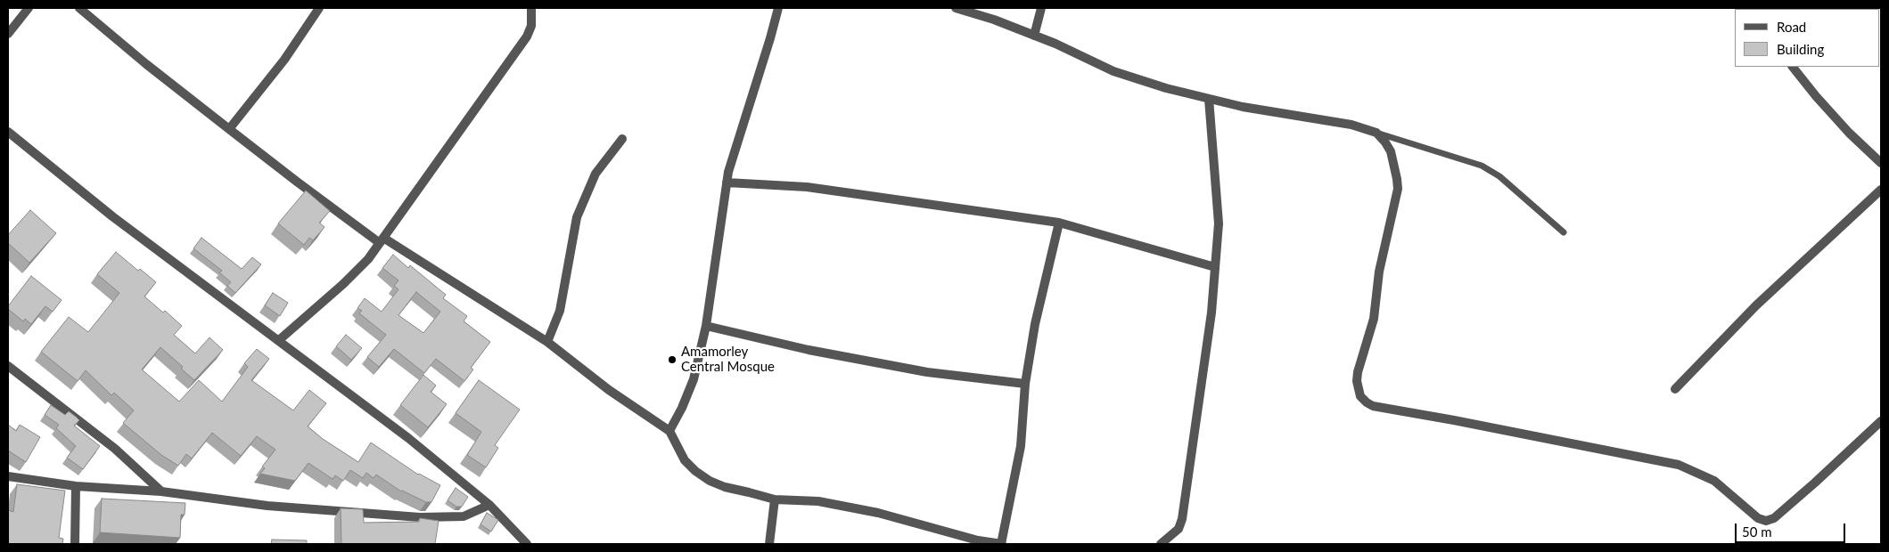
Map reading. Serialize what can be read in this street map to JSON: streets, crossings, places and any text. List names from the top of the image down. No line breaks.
{"places":["Amamorley Central Mosque"],"legend":["Road","Building"],"scale_bar":"50 m"}
